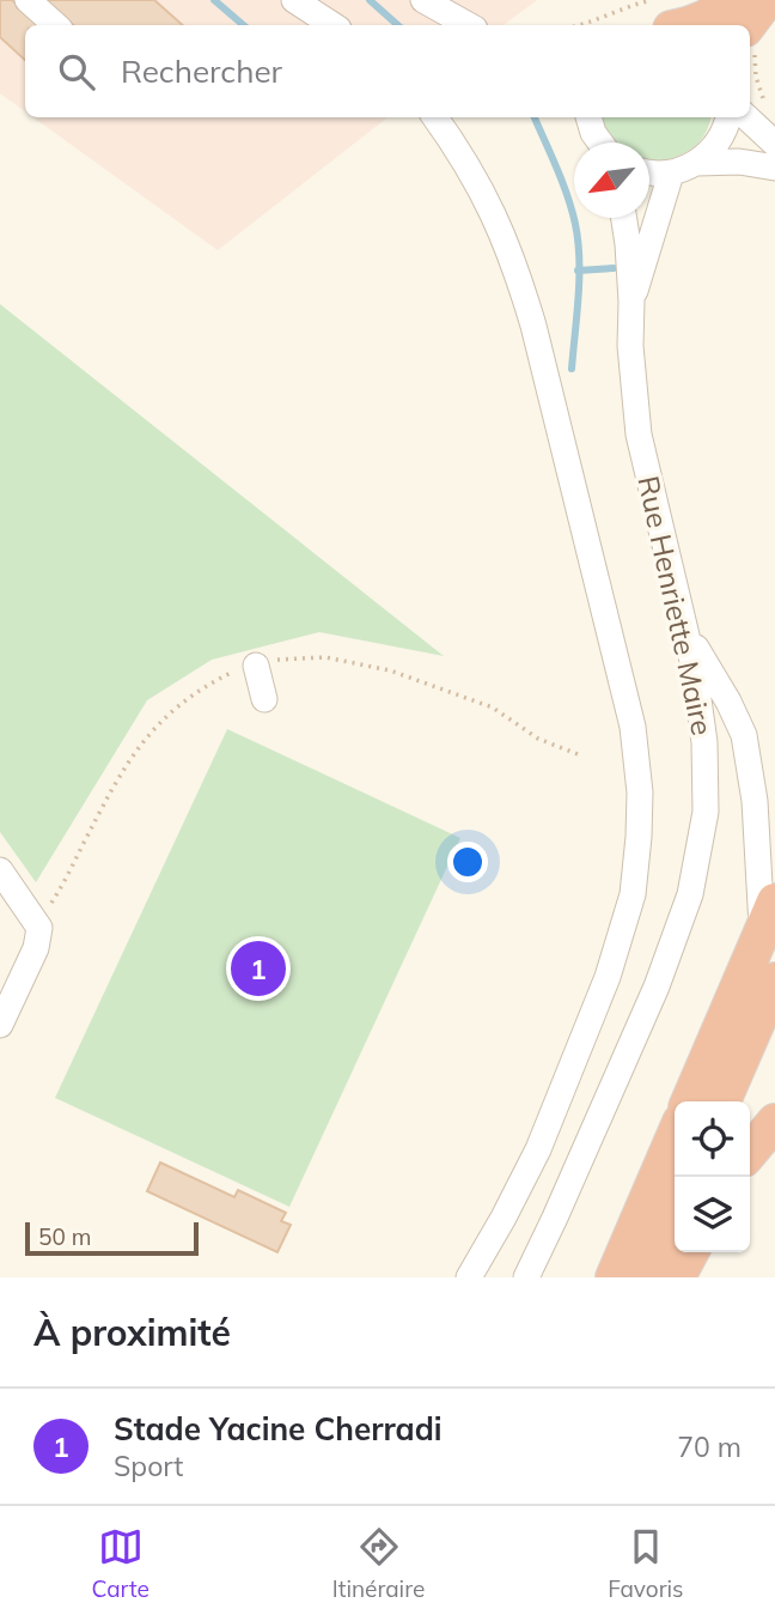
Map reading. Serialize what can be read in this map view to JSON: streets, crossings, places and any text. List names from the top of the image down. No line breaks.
{"streets":{"street":["Rue Henriette Maire"]},"scale_bar":"50 m","north":"bottom left","page":{"search":"Rechercher","pins":"1","scale":"50 m","heading":"À proximité","list":[{"mark":"1","name":"Stade Yacine Cherradi","note":"Sport","value":"70 m"}],"nav":["Carte","Itinéraire","Favoris"]}}
